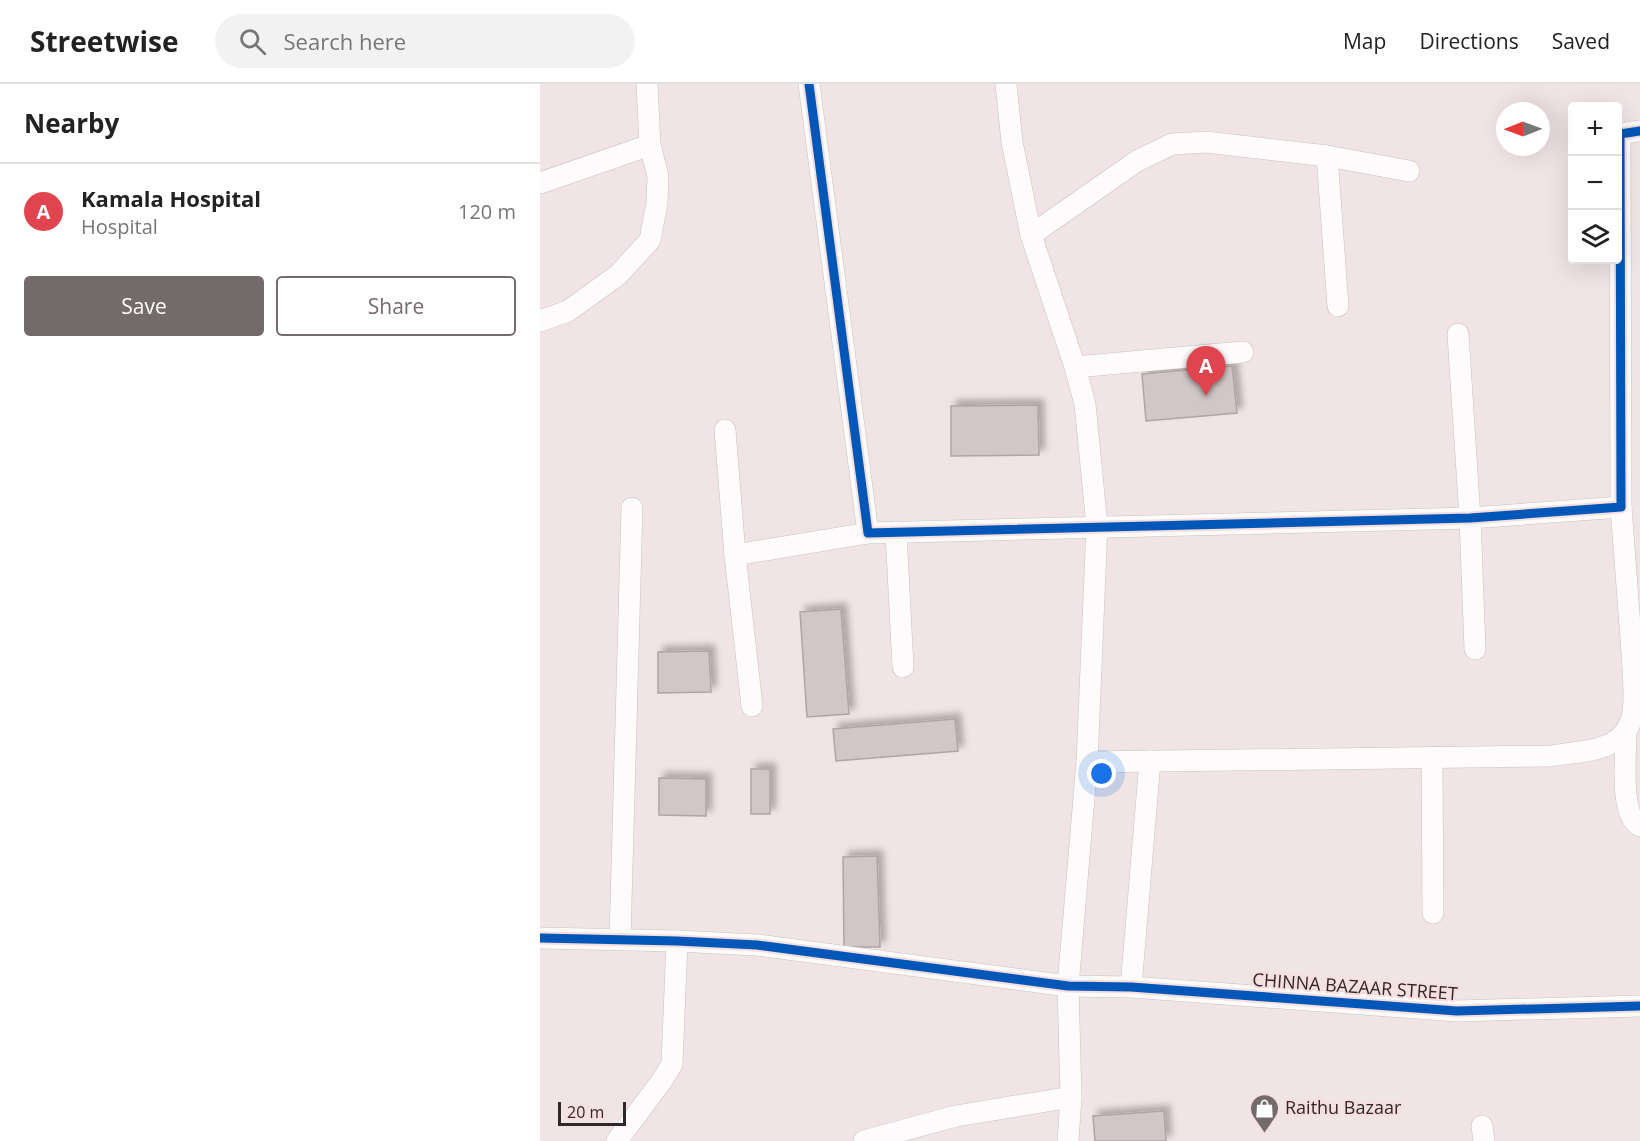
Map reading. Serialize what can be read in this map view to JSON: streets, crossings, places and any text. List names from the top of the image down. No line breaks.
{"streets":{"street":["CHINNA BAZAAR STREET"]},"places":{"shop":["Raithu Bazaar"]},"scale_bar":"20 m","north":"left","page":{"header":"Streetwise","search":"Search here","nav":["Map","Directions","Saved"],"heading":"Nearby","map_buttons":["+","−"],"list":[{"mark":"A","name":"Kamala Hospital","note":"Hospital","value":"120 m"}],"buttons":["Save","Share"],"pins":"A","scale":"20 m"}}
